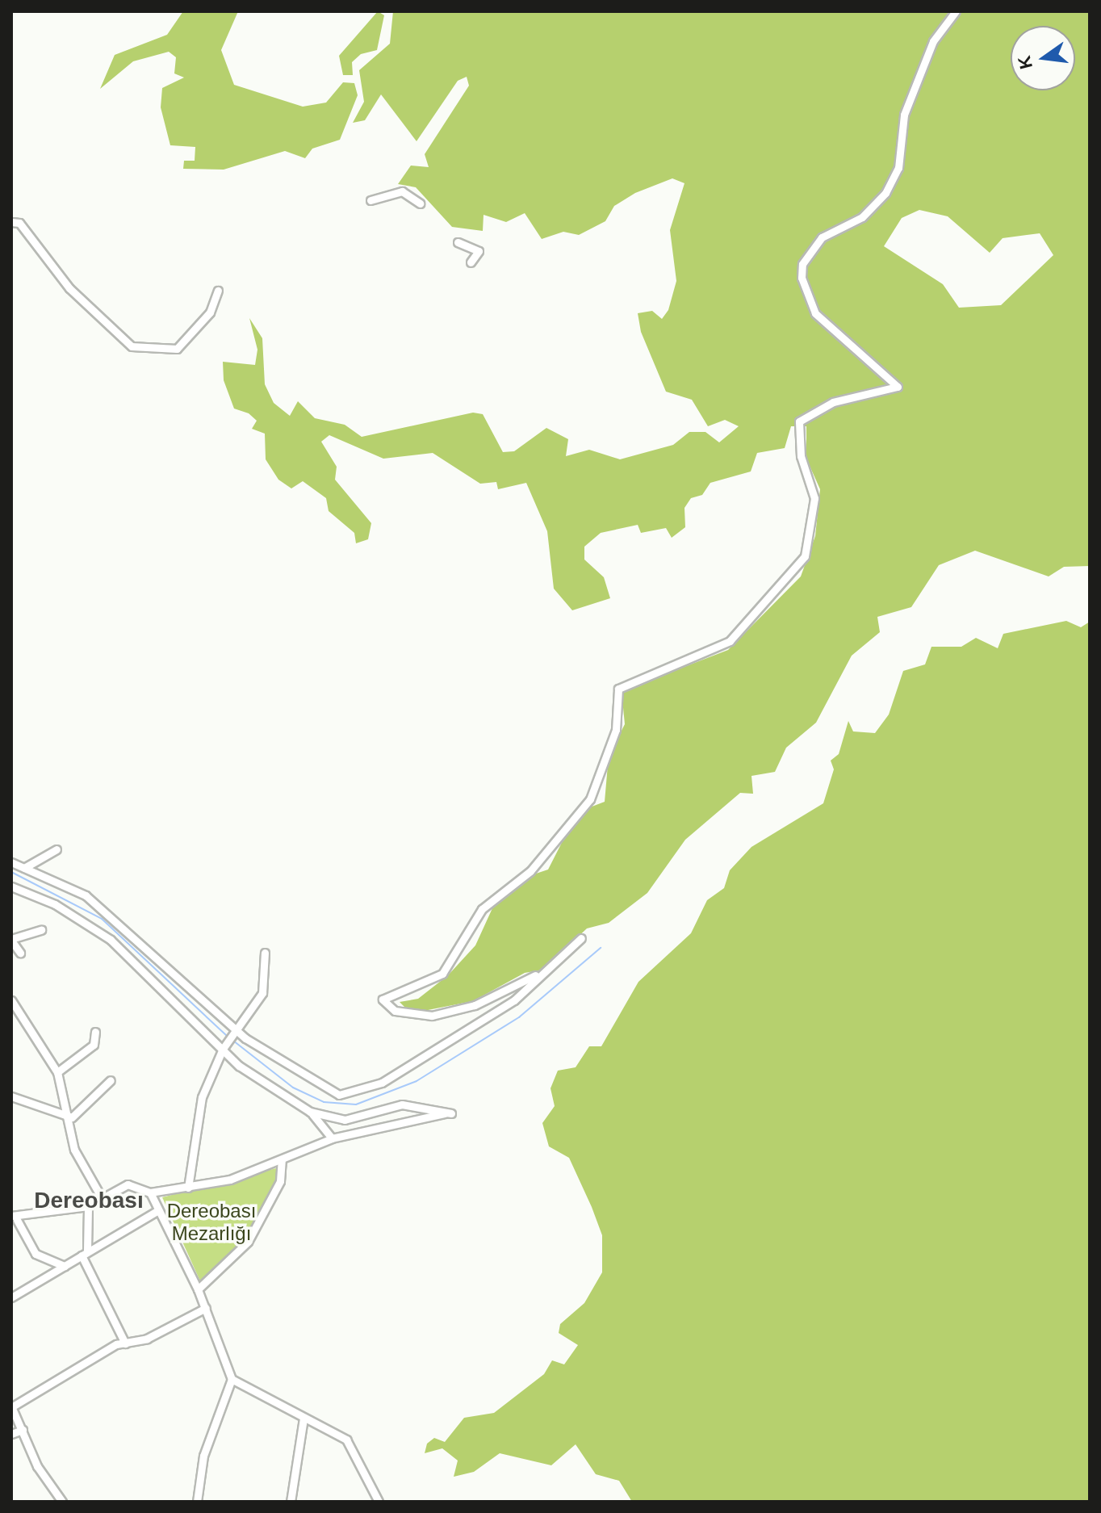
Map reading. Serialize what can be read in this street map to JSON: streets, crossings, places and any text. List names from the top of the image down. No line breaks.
{"districts":["Dereobası"],"parks":["Dereobası Mezarlığı"],"north":"left"}
